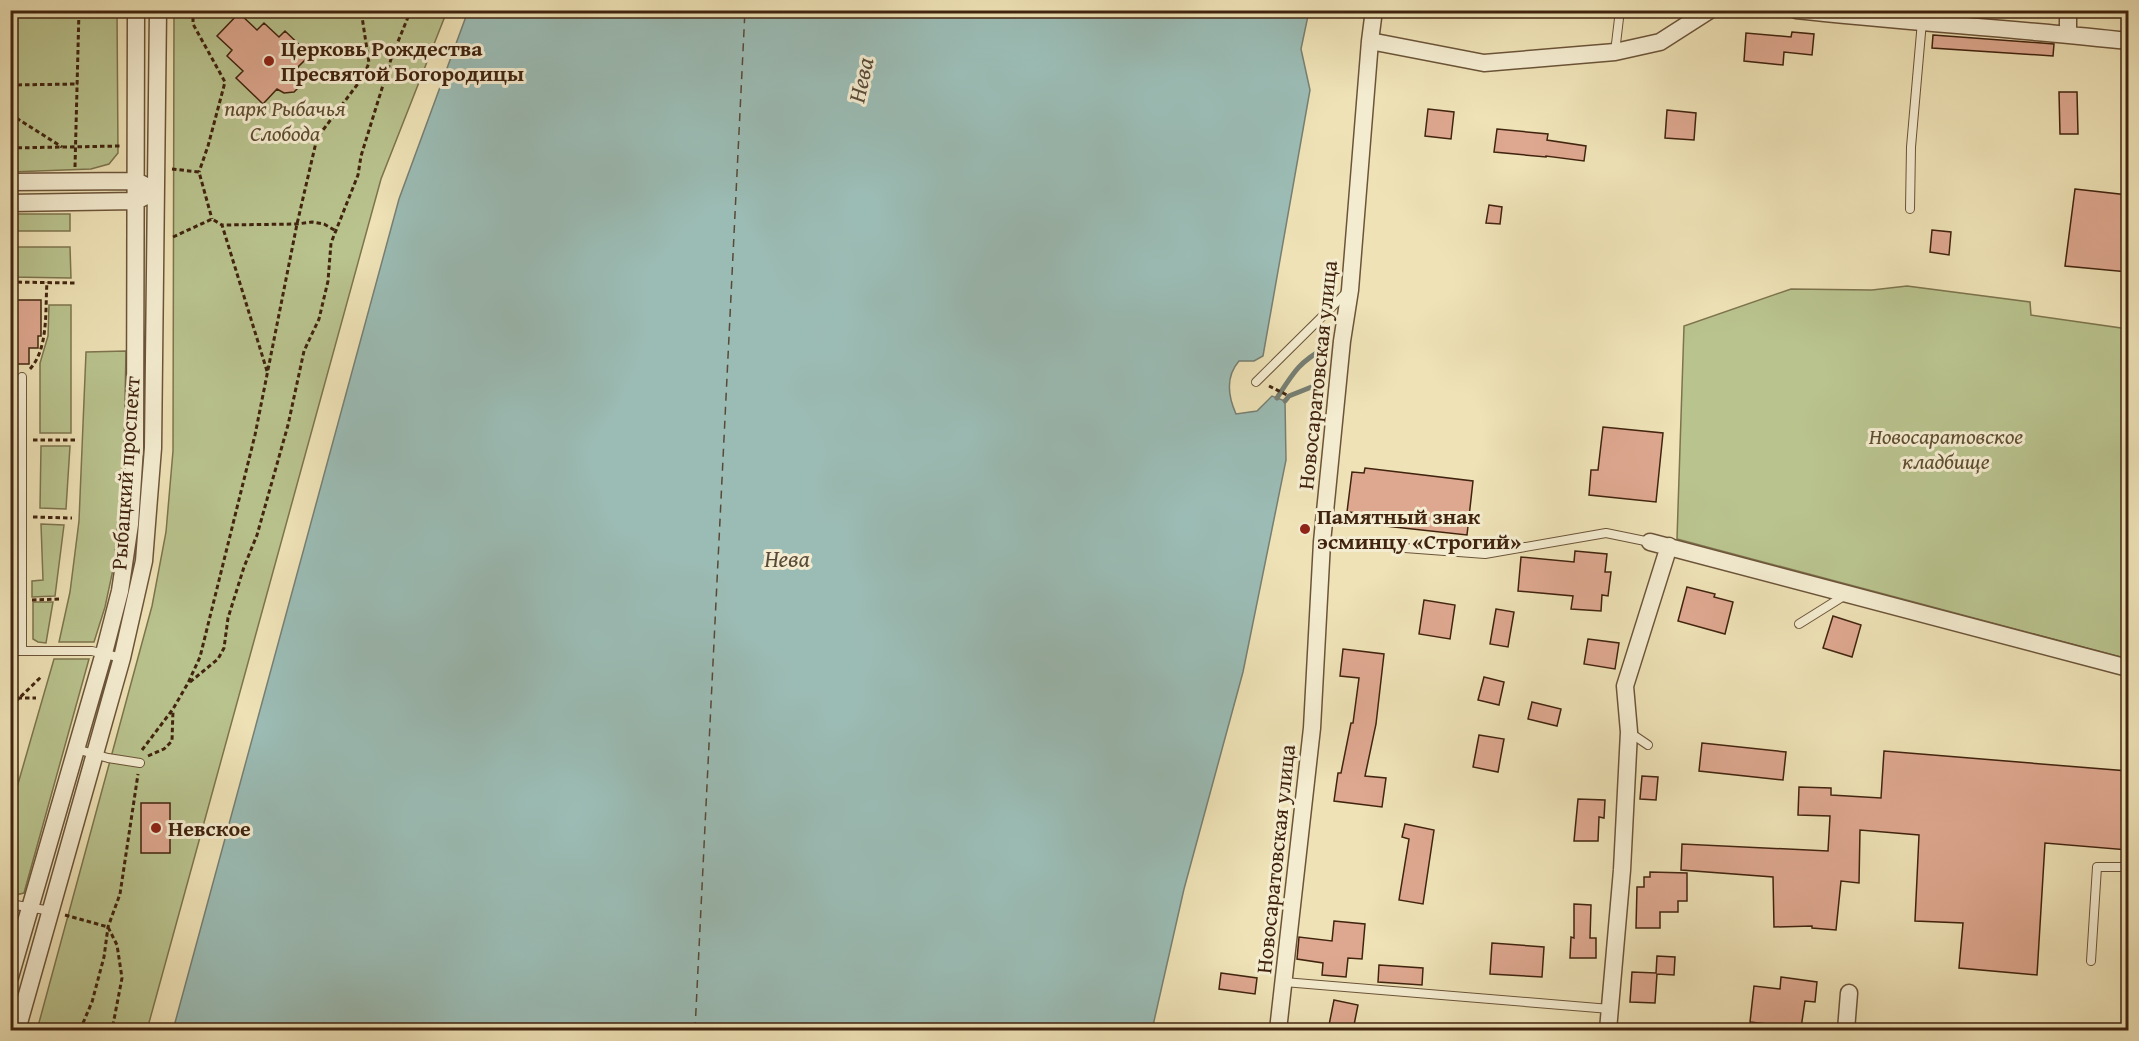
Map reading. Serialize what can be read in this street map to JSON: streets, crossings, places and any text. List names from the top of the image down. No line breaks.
{"streets":{"street":["Новосаратовская улица","Рыбацкий проспект"]},"water":["Нева"],"parks":["парк Рыбачья Слобода","Новосаратовское кладбище"],"places":["Церковь Рождества Пресвятой Богородицы","Памятный знак эсминцу «Строгий»","Невское"]}
